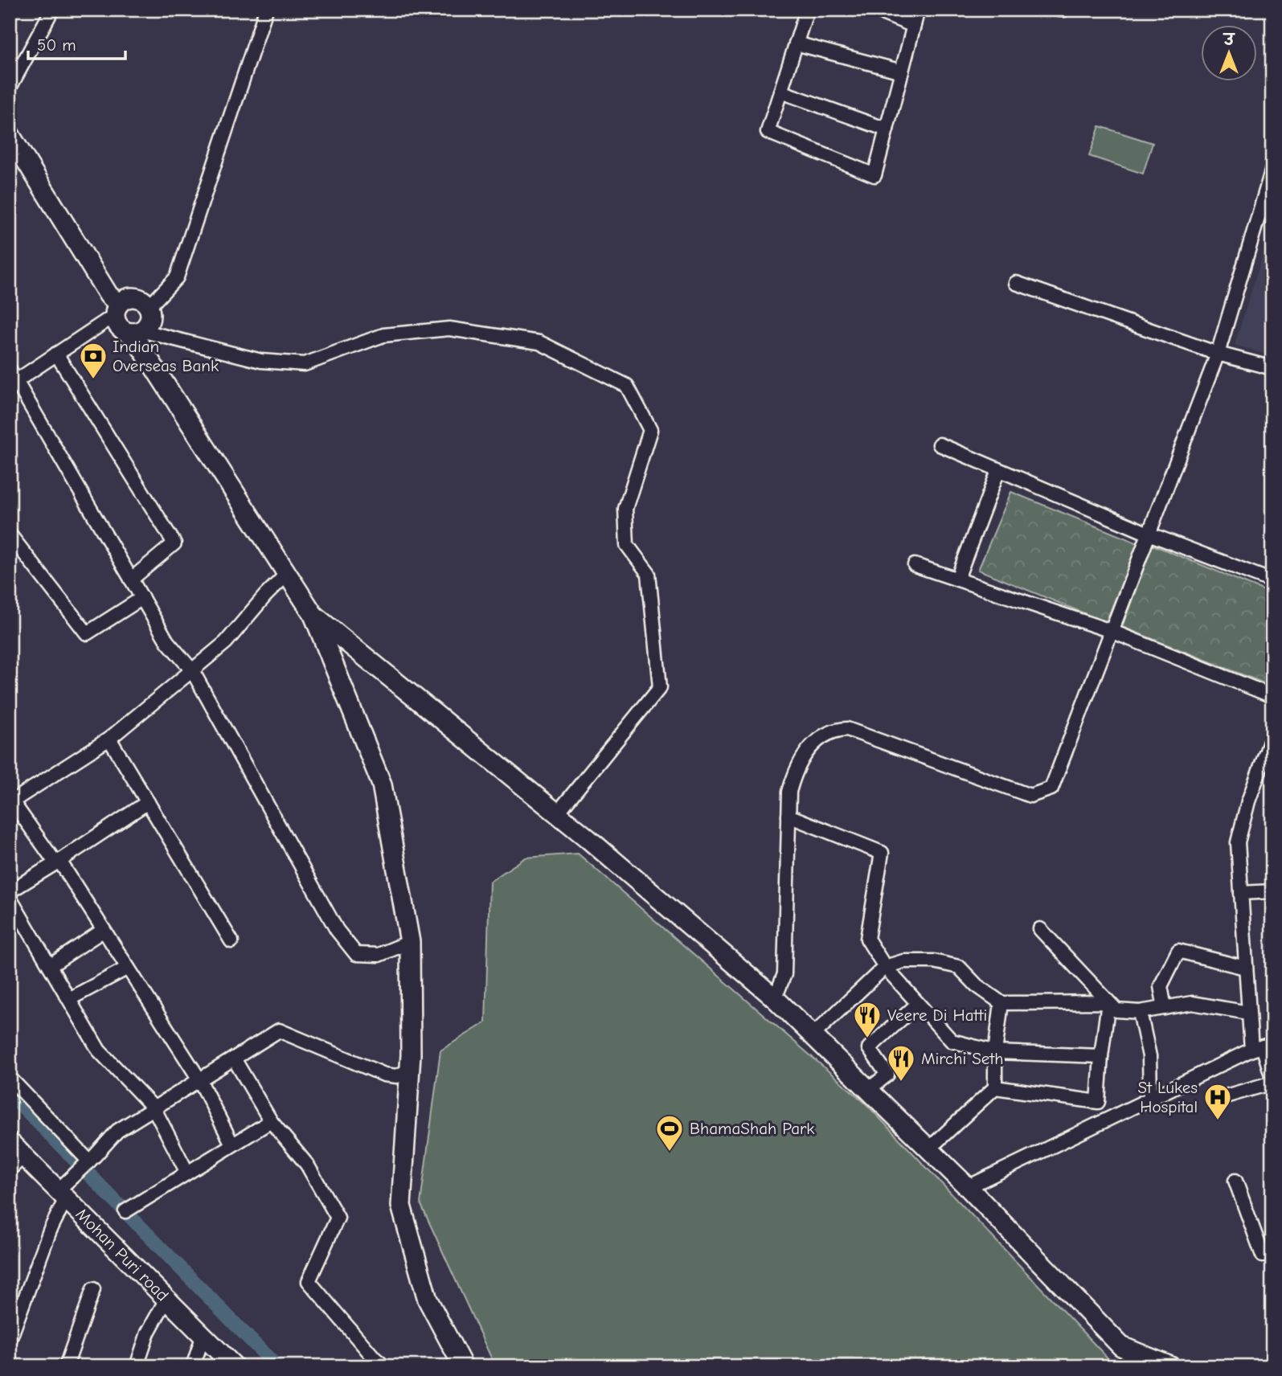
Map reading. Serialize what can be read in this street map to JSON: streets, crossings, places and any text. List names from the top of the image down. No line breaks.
{"streets":{"street":["Mohan Puri road"]},"places":{"bank":["Indian Overseas Bank"],"restaurant":["Veere Di Hatti","Mirchi Seth"],"hospital":["St Lukes Hospital"],"sports":["BhamaShah Park"]},"scale_bar":"50 m","north":"top"}
